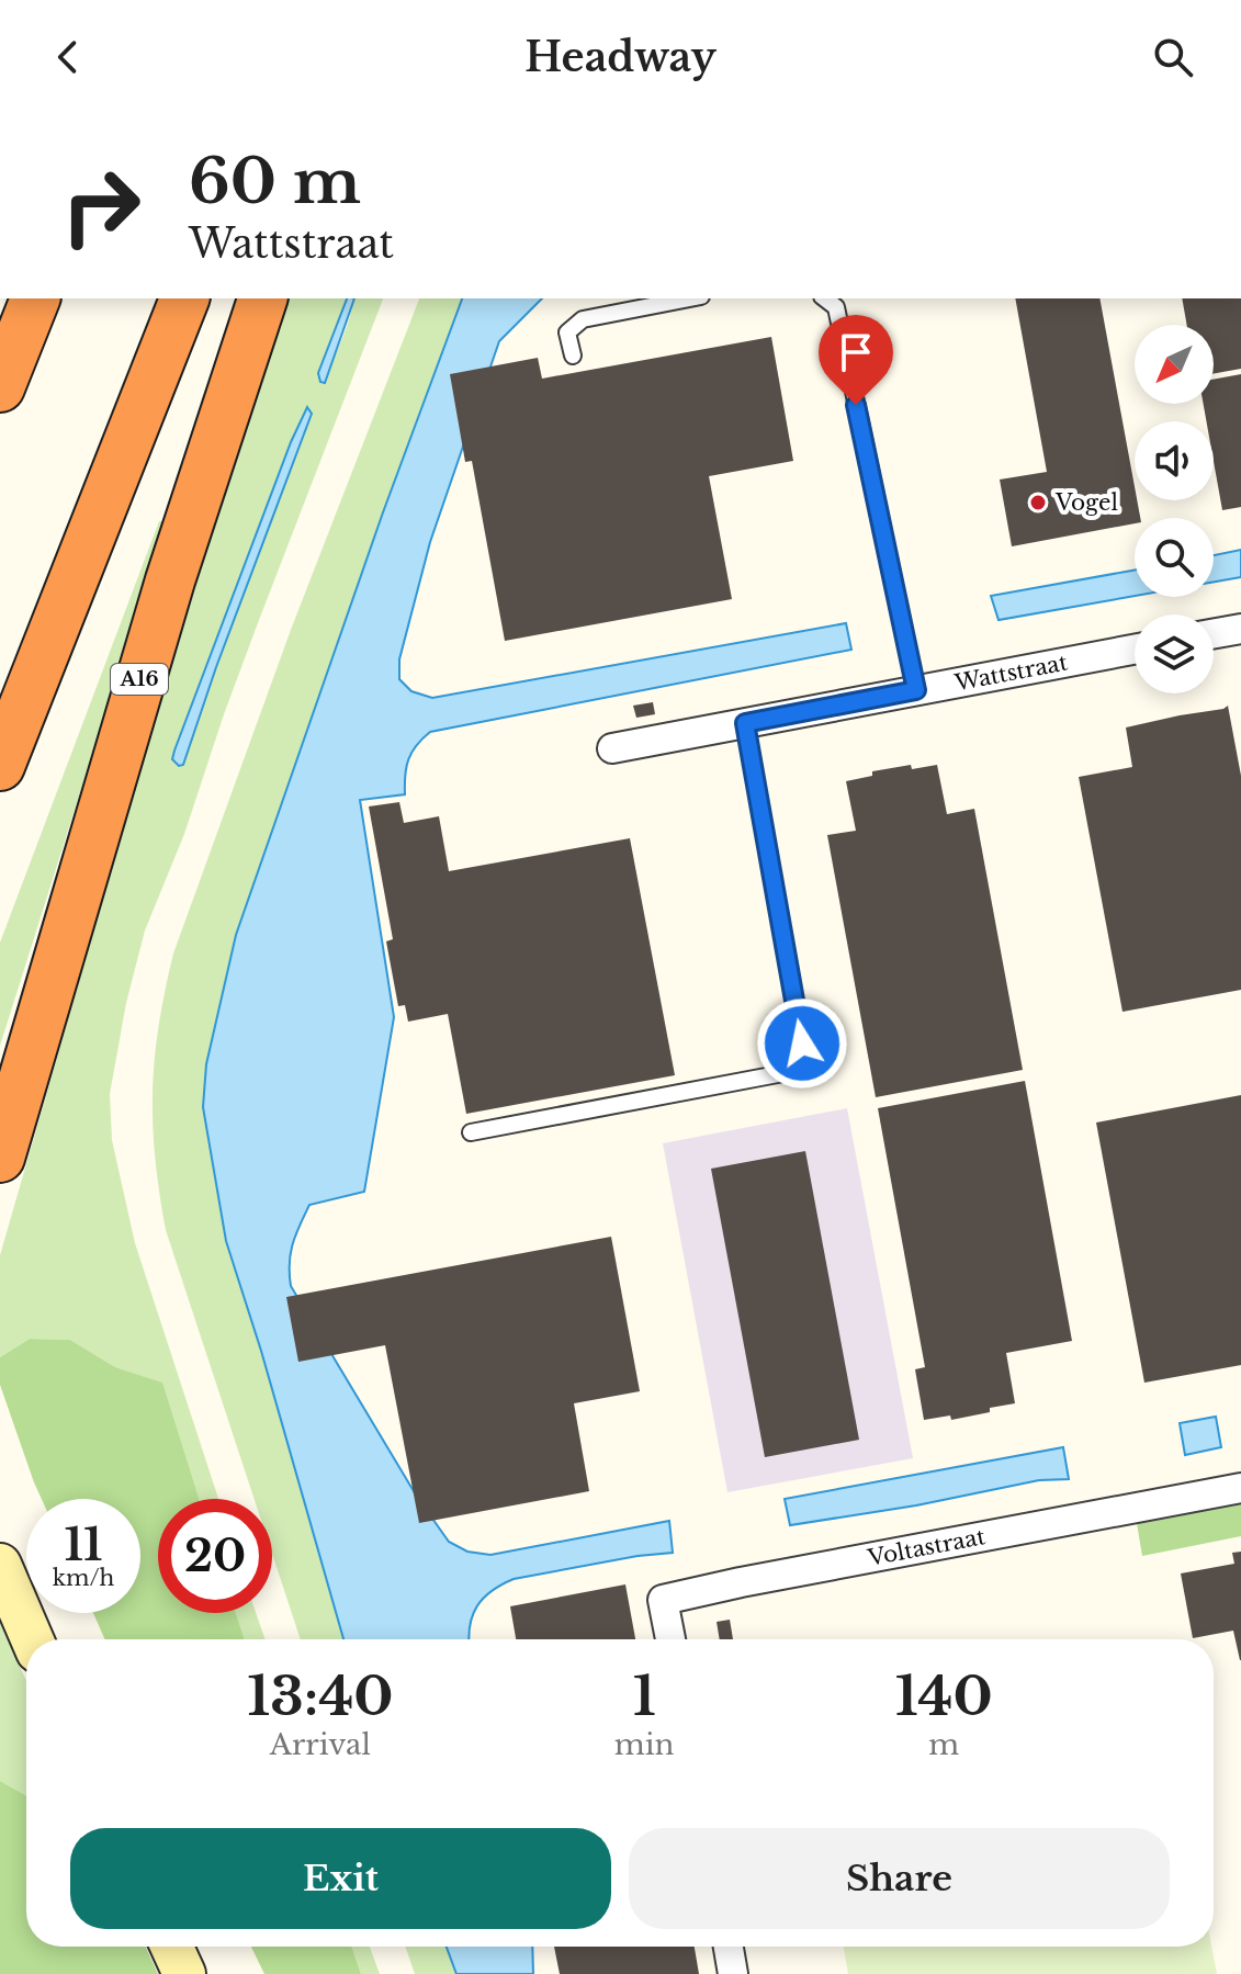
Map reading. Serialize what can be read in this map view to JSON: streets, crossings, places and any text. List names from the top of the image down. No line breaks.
{"streets":{"highway":["A16"],"street":["Wattstraat","Voltastraat"]},"places":["Vogel"],"north":"bottom left","page":{"header":"Headway","turn":["60 m","Wattstraat"],"speed":"11 km/h","limit":"20","eta":["13:40","Arrival","1","min","140","m"],"buttons":["Exit","Share"]}}
